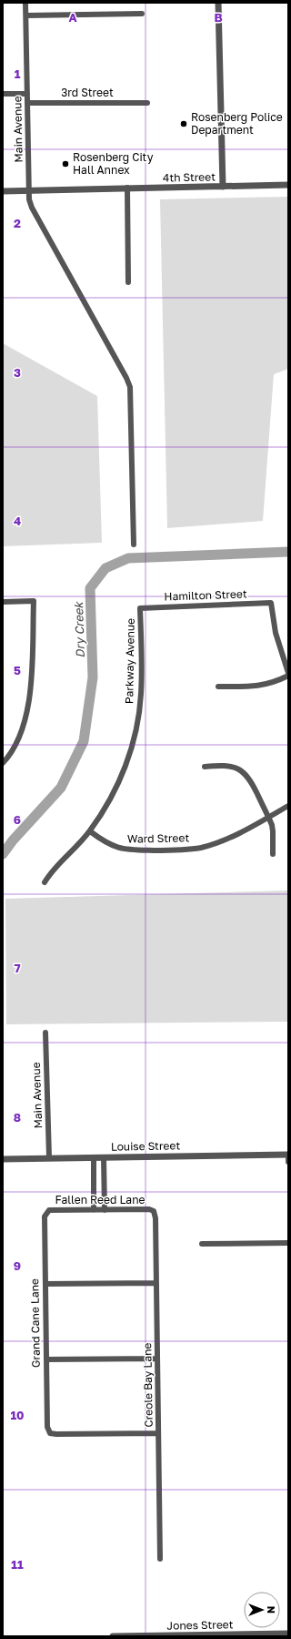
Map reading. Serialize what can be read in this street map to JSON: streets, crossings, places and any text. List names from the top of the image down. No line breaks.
{"streets":{"street":["3rd Street","Main Avenue","4th Street","Hamilton Street","Parkway Avenue","Ward Street","Louise Street","Fallen Reed Lane","Grand Cane Lane","Creole Bay Lane","Jones Street"]},"crossings":[["3rd Street","Main Avenue"],["Main Avenue","4th Street"],["Main Avenue","Louise Street"],["Hamilton Street","Parkway Avenue"],["Parkway Avenue","Ward Street"],["Fallen Reed Lane","Grand Cane Lane"],["Fallen Reed Lane","Creole Bay Lane"],["Grand Cane Lane","Creole Bay Lane"]],"water":["Dry Creek"],"places":["Rosenberg Police Department","Rosenberg City Hall Annex"],"north":"right","grid":{"columns":["A","B"],"rows":["1","2","3","4","5","6","7","8","9","10","11"]}}
